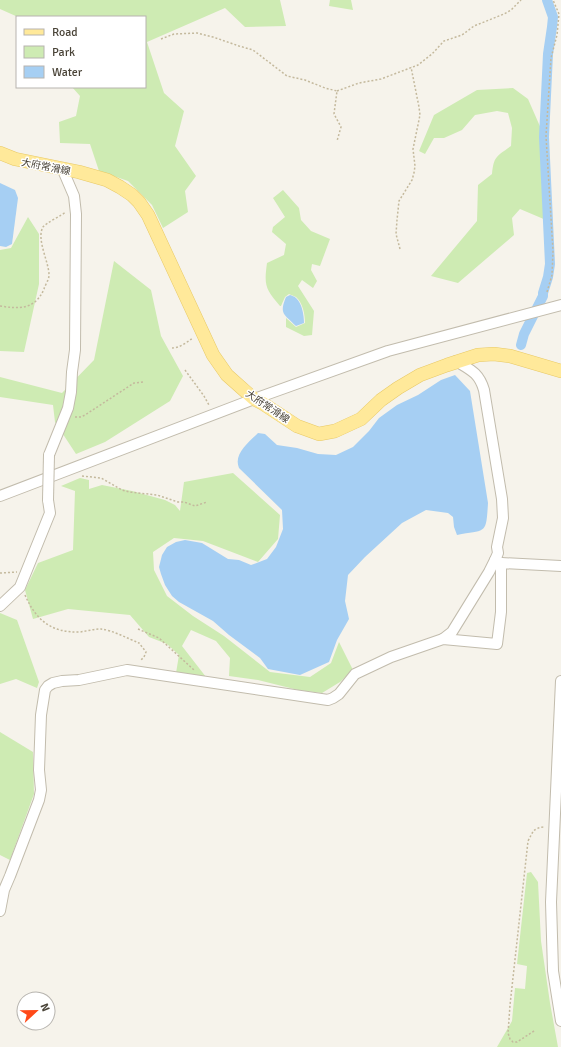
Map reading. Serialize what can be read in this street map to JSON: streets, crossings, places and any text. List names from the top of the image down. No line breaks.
{"streets":{"main road":["大府常滑線"]},"legend":["Road","Park","Water"],"north":"right"}
